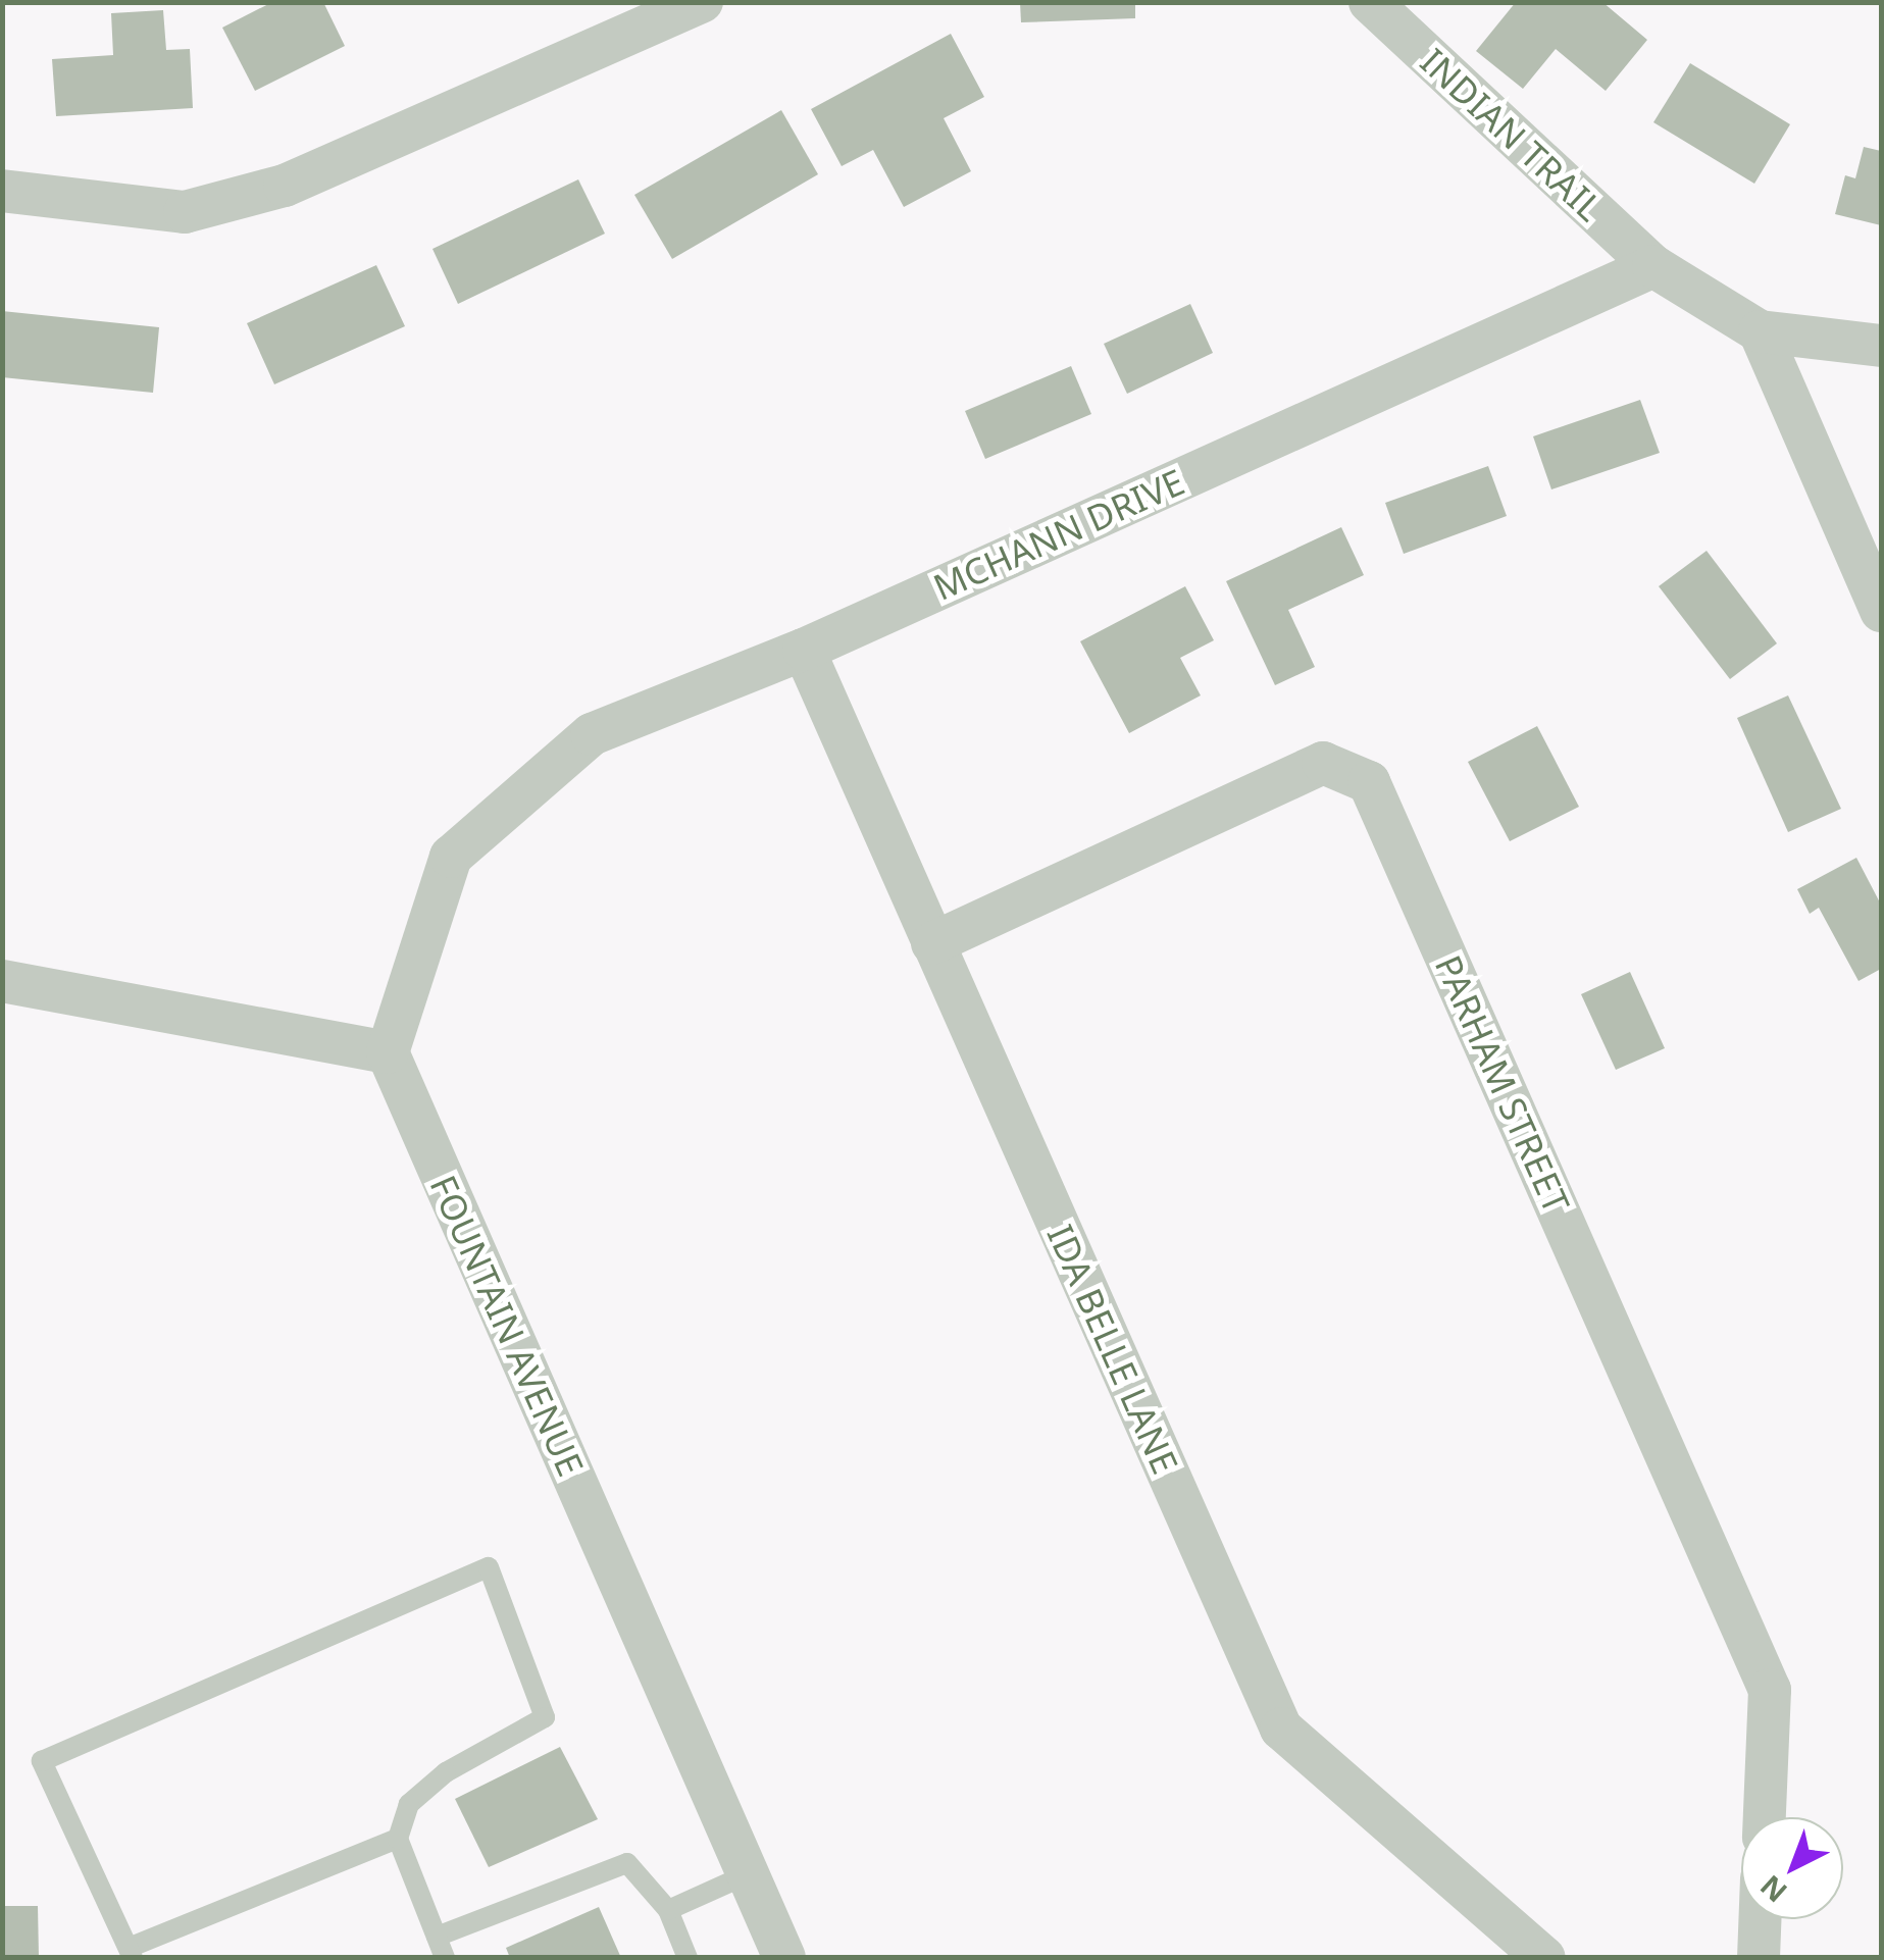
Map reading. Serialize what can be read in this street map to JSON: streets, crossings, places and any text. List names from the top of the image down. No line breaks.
{"streets":{"street":["INDIAN TRAIL","MCHANN DRIVE","PARHAM STREET","FOUNTAIN AVENUE","IDA BELLE LANE"]},"crossings":[["INDIAN TRAIL","MCHANN DRIVE"],["MCHANN DRIVE","FOUNTAIN AVENUE"],["MCHANN DRIVE","IDA BELLE LANE"],["PARHAM STREET","IDA BELLE LANE"]],"north":"bottom left"}
